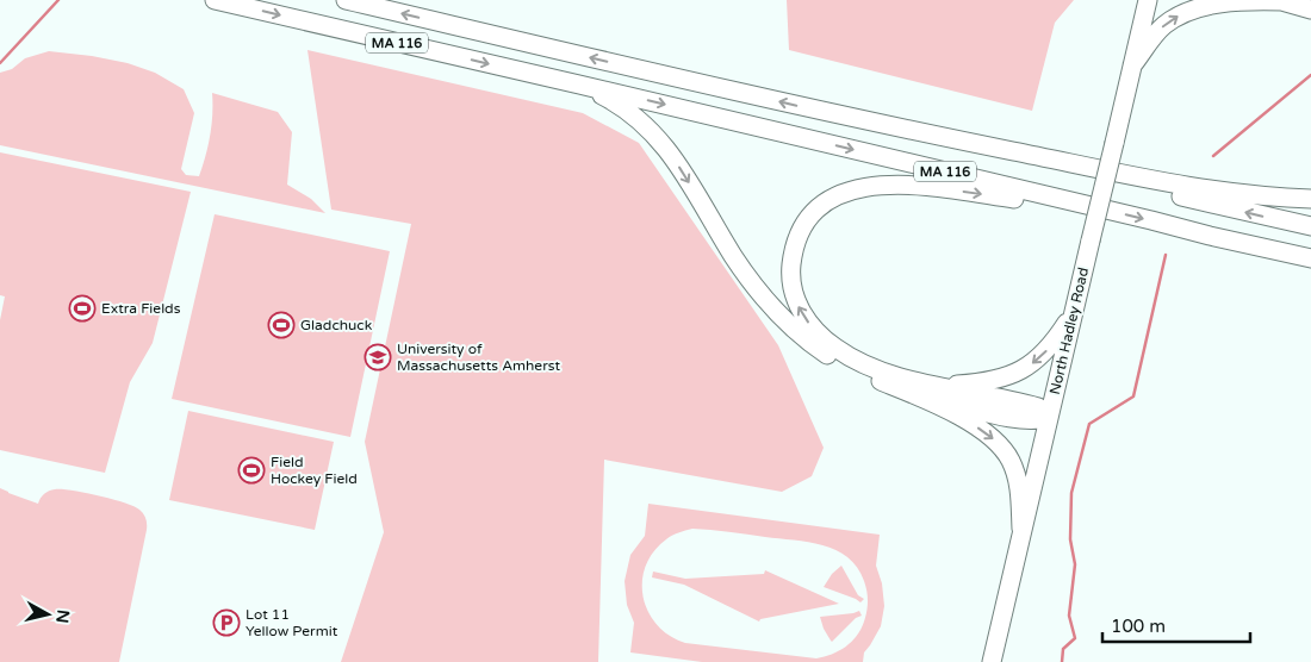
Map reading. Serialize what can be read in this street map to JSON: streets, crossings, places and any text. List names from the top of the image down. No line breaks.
{"streets":{"main road":["MA 116","North Hadley Road"]},"places":{"sports":["Extra Fields","Gladchuck","Field Hockey Field"],"school or university":["University of Massachusetts Amherst"],"parking":["Lot 11 Yellow Permit"]},"scale_bar":"100 m","north":"right"}
